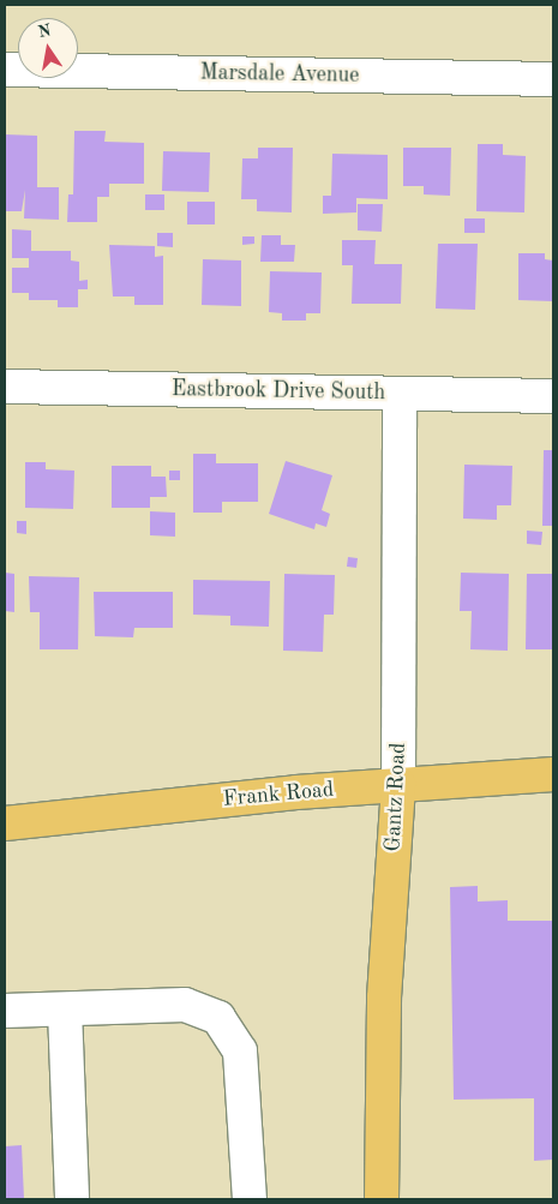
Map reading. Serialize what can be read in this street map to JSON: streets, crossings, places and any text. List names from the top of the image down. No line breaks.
{"streets":{"main road":["Frank Road","Gantz Road"],"street":["Marsdale Avenue","Eastbrook Drive South"]},"crossings":[["Eastbrook Drive South","Gantz Road"],["Frank Road","Gantz Road"]],"north":"top"}
